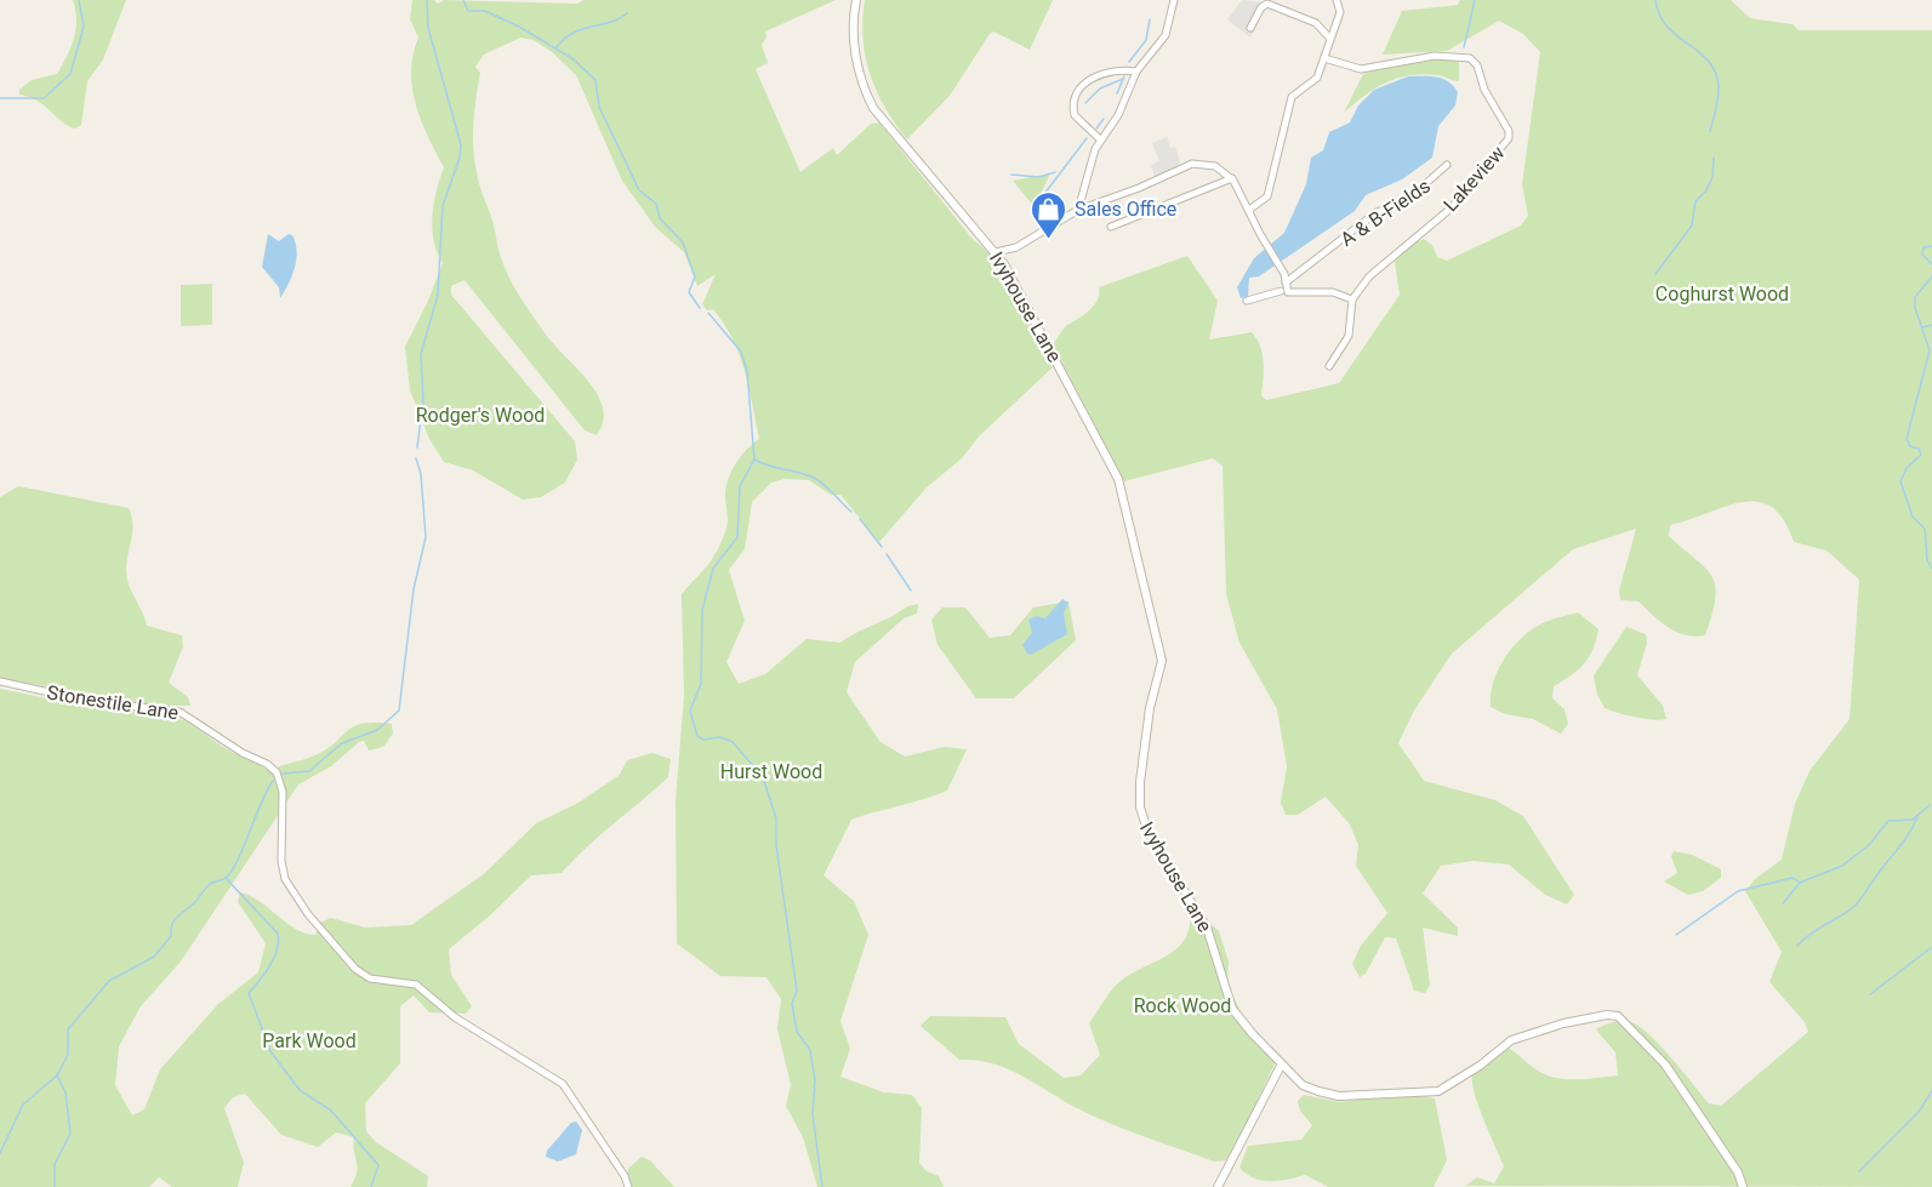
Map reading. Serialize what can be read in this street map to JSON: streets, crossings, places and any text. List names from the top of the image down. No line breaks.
{"streets":{"street":["Lakeview","A & B-Fields","Ivyhouse Lane","Stonestile Lane"]},"parks":["Coghurst Wood","Rodger's Wood","Hurst Wood","Rock Wood","Park Wood"],"places":{"shop":["Sales Office"]}}
